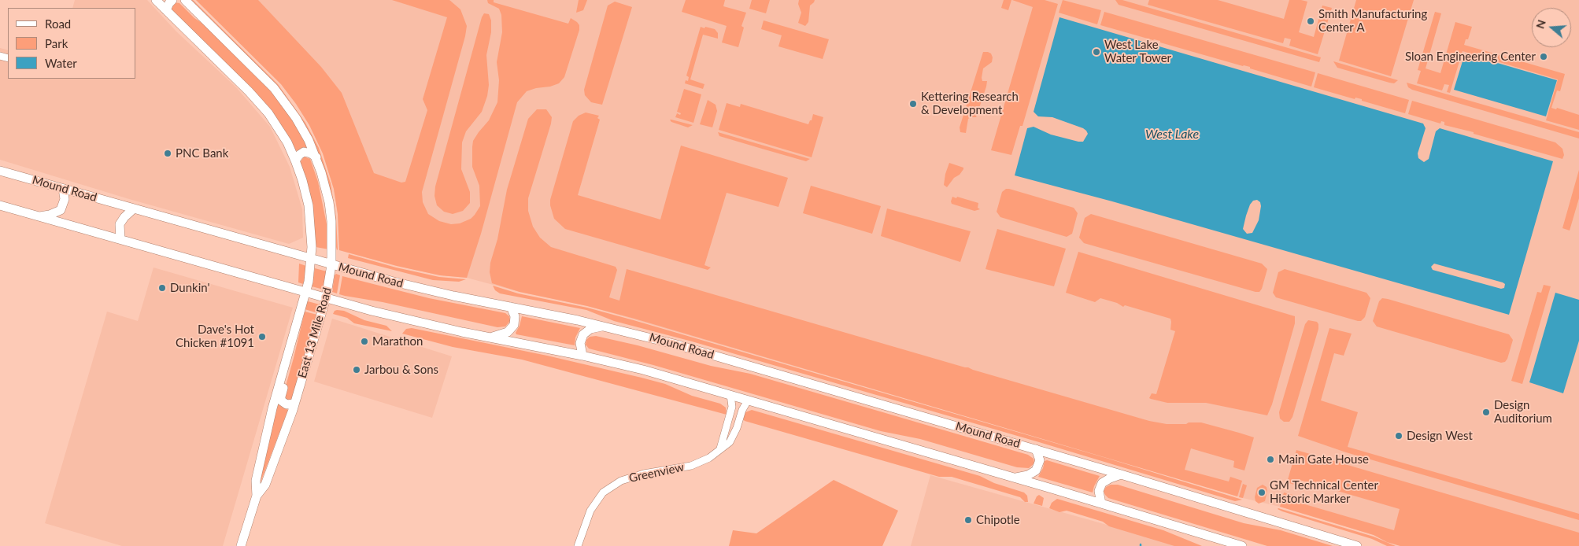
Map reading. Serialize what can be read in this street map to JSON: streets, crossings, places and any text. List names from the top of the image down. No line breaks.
{"streets":{"main road":["Mound Road","East 13 Mile Road"],"street":["Greenview"]},"crossings":[["Mound Road","East 13 Mile Road"]],"water":["West Lake"],"places":["Smith Manufacturing Center A","West Lake Water Tower","Sloan Engineering Center","Kettering Research & Development","PNC Bank","Dunkin'","Dave's Hot Chicken #1091","Marathon","Jarbou & Sons","Design Auditorium","Design West","Main Gate House","GM Technical Center Historic Marker","Chipotle"],"legend":["Road","Park","Water"],"north":"left"}
